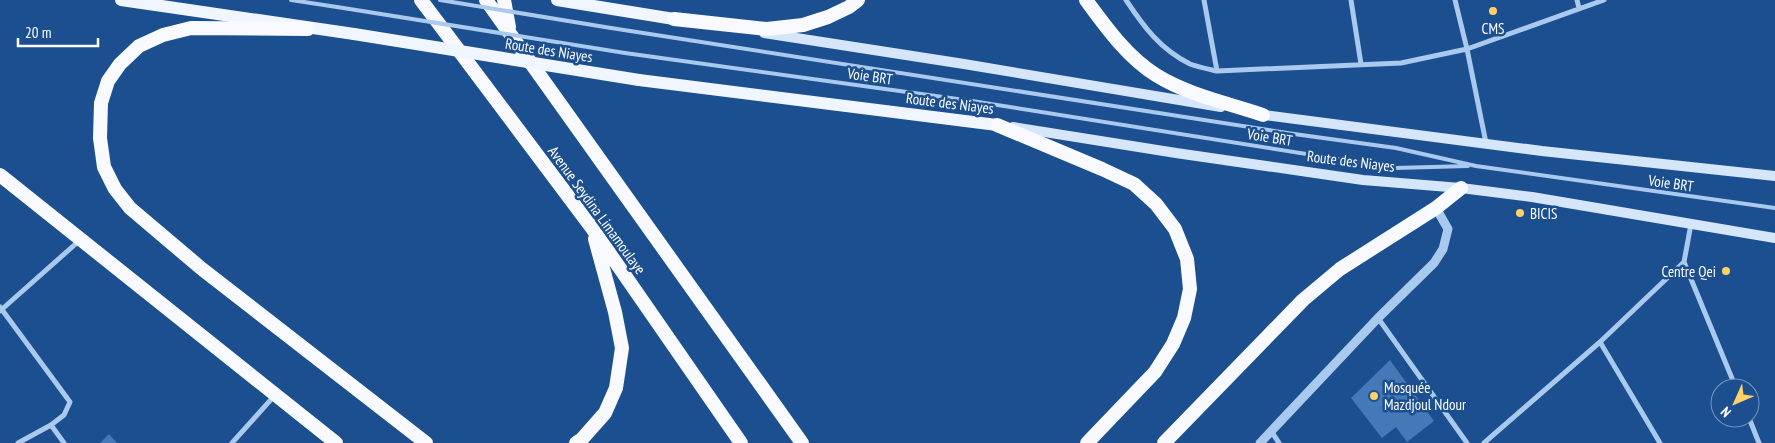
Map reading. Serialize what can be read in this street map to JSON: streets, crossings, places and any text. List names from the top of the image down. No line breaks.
{"streets":{"highway":["Avenue Seydina Limamoulaye"],"main road":["Route des Niayes"],"lane":["Voie BRT"]},"places":["CMS","BICIS","Centre Qei","Mosquée Mazdjoul Ndour"],"scale_bar":"20 m","north":"bottom left"}
